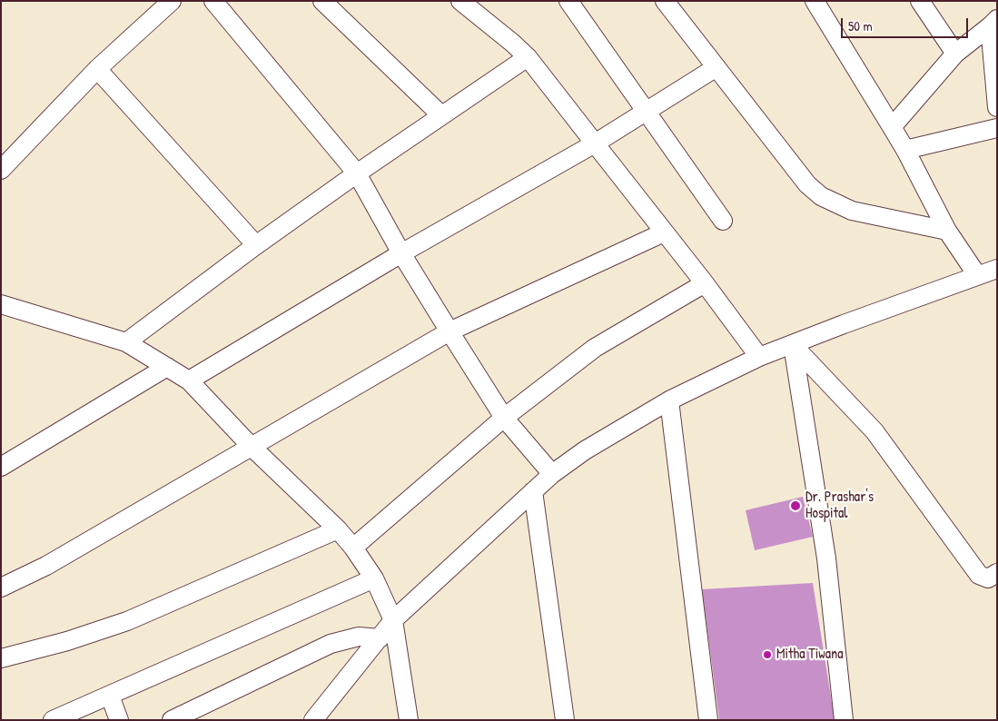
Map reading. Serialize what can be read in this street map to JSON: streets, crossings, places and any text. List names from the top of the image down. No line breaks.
{"places":["Dr. Prashar's Hospital","Mitha Tiwana"],"scale_bar":"50 m"}
